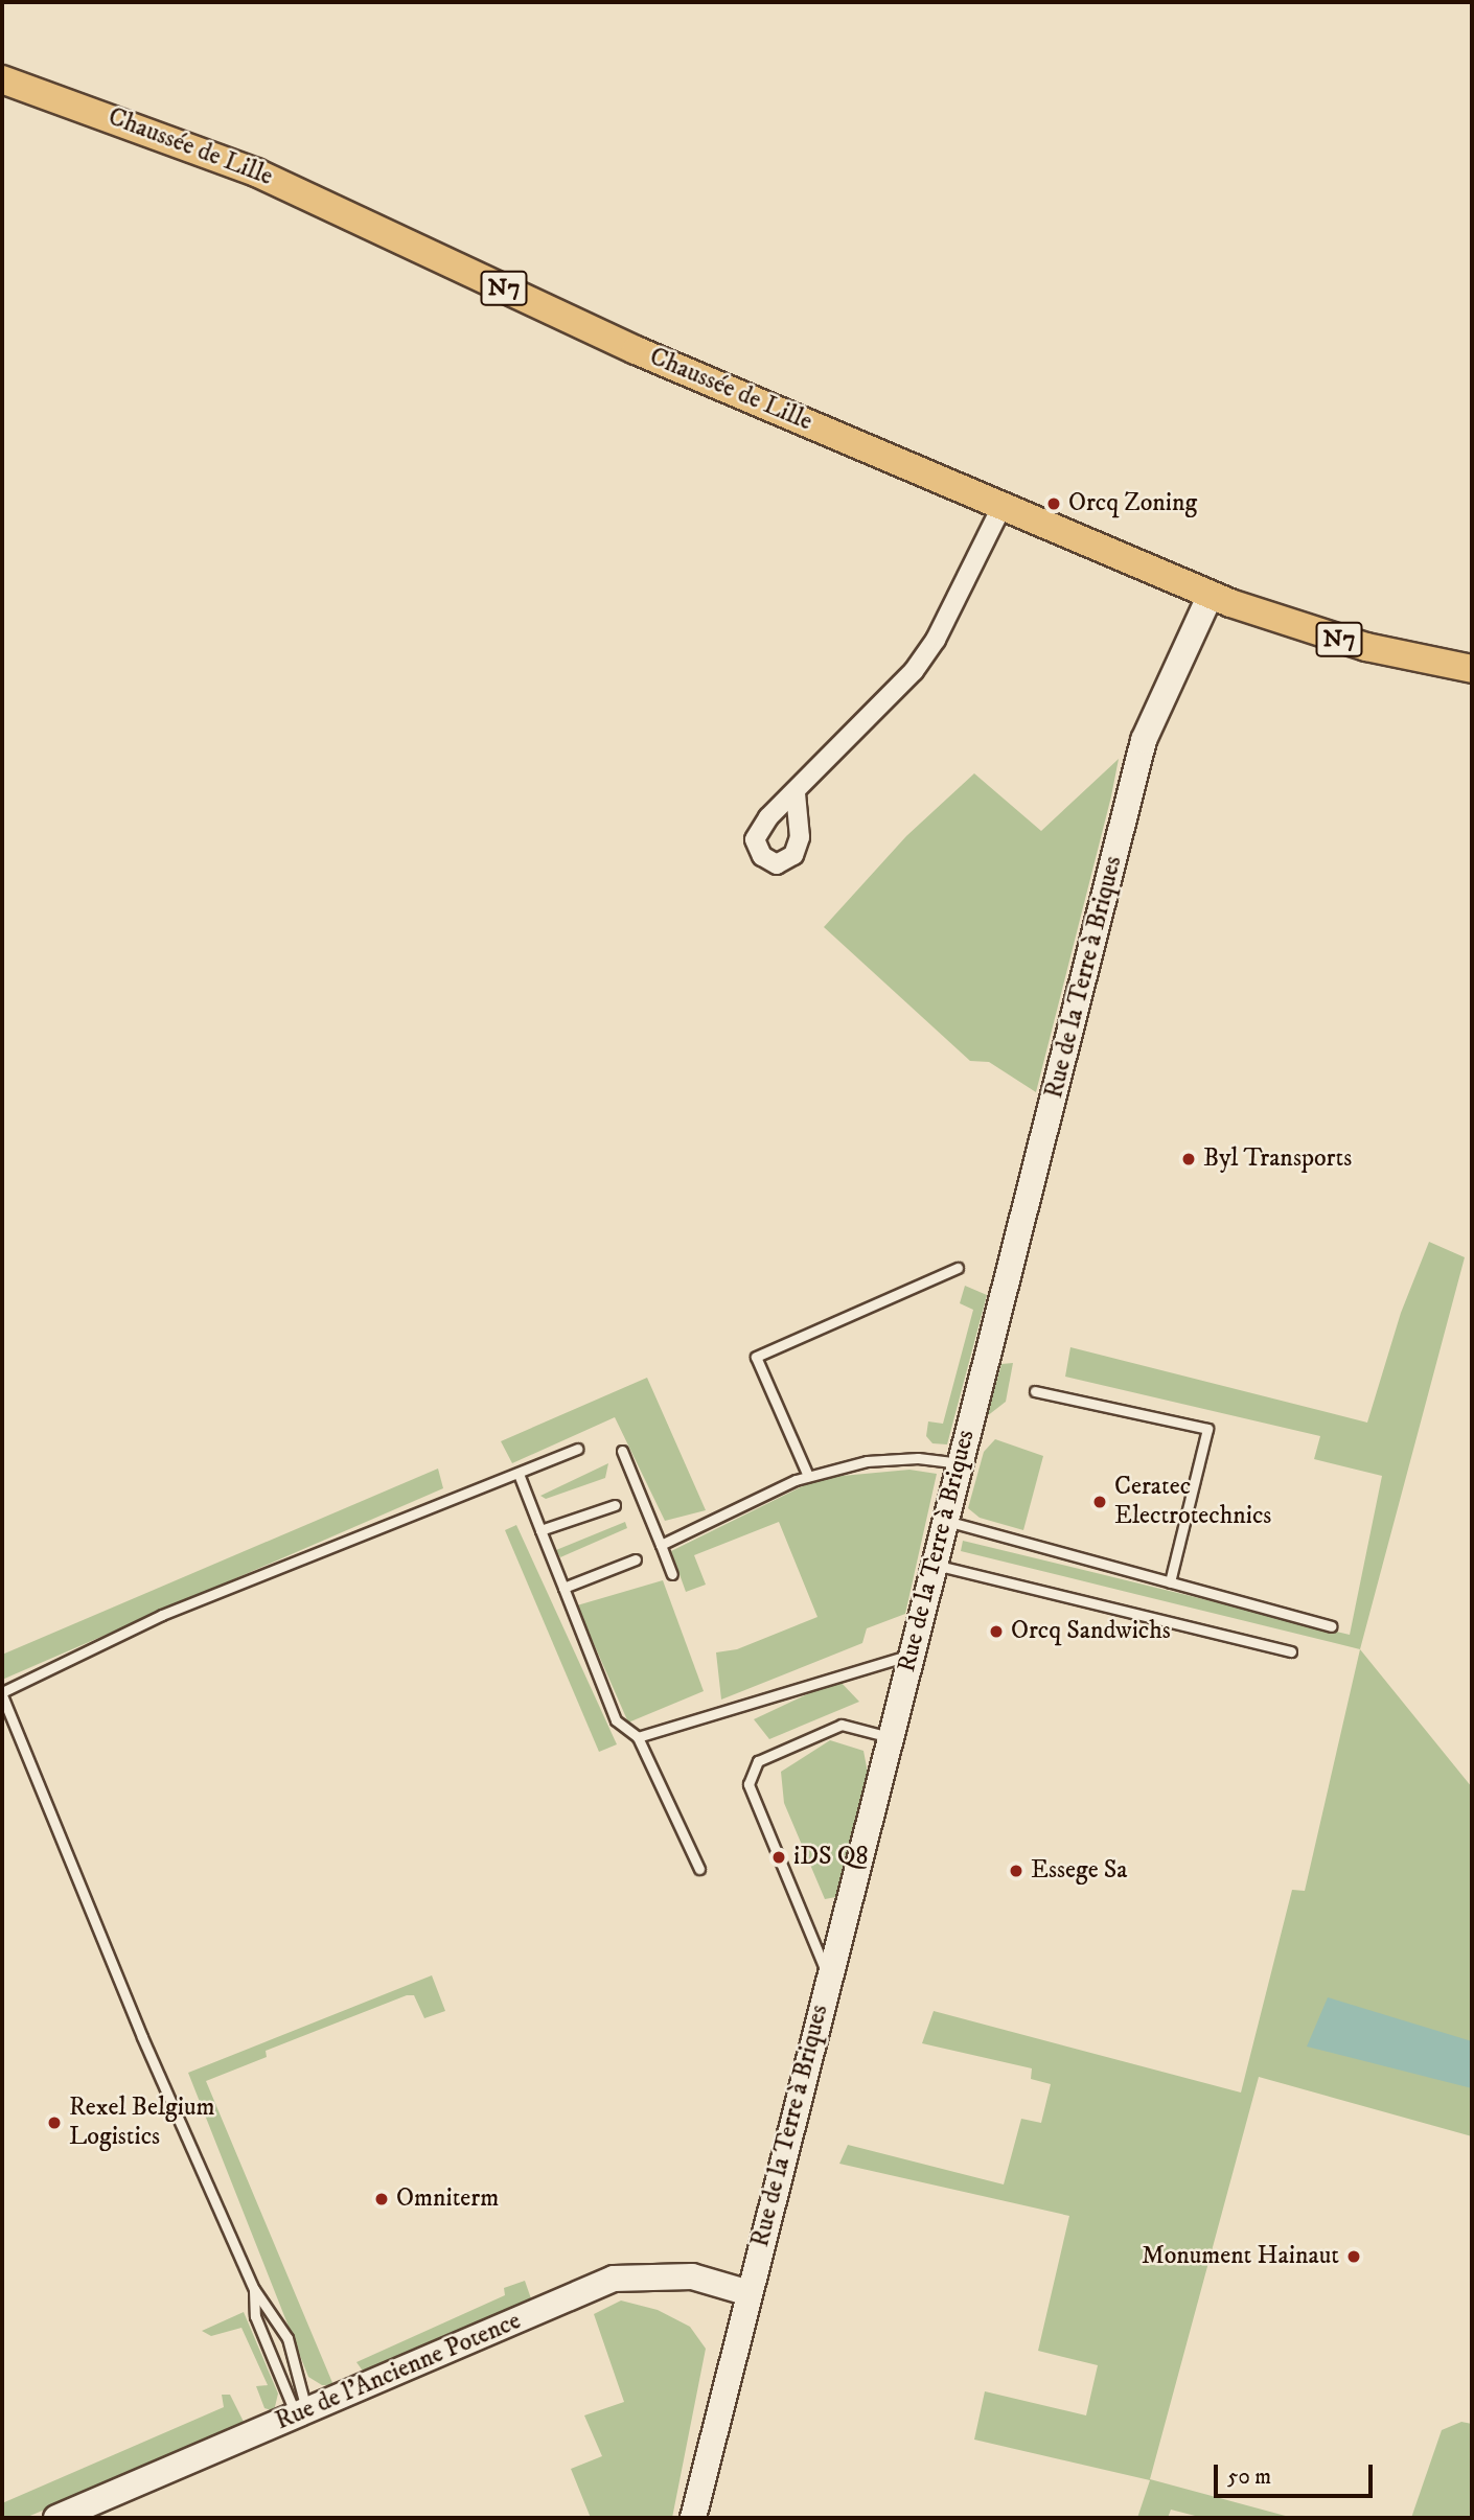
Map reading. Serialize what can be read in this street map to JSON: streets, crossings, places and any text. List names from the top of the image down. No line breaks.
{"streets":{"main road":["Chaussée de Lille","N7","Rue de la Terre à Briques","Rue de l'Ancienne Potence"]},"crossings":[["Chaussée de Lille","Rue de la Terre à Briques"],["Rue de la Terre à Briques","Rue de l'Ancienne Potence"]],"places":["Orcq Zoning","Byl Transports","Ceratec Electrotechnics","Orcq Sandwichs","iDS Q8","Essege Sa","Rexel Belgium Logistics","Omniterm","Monument Hainaut"],"scale_bar":"50 m"}
